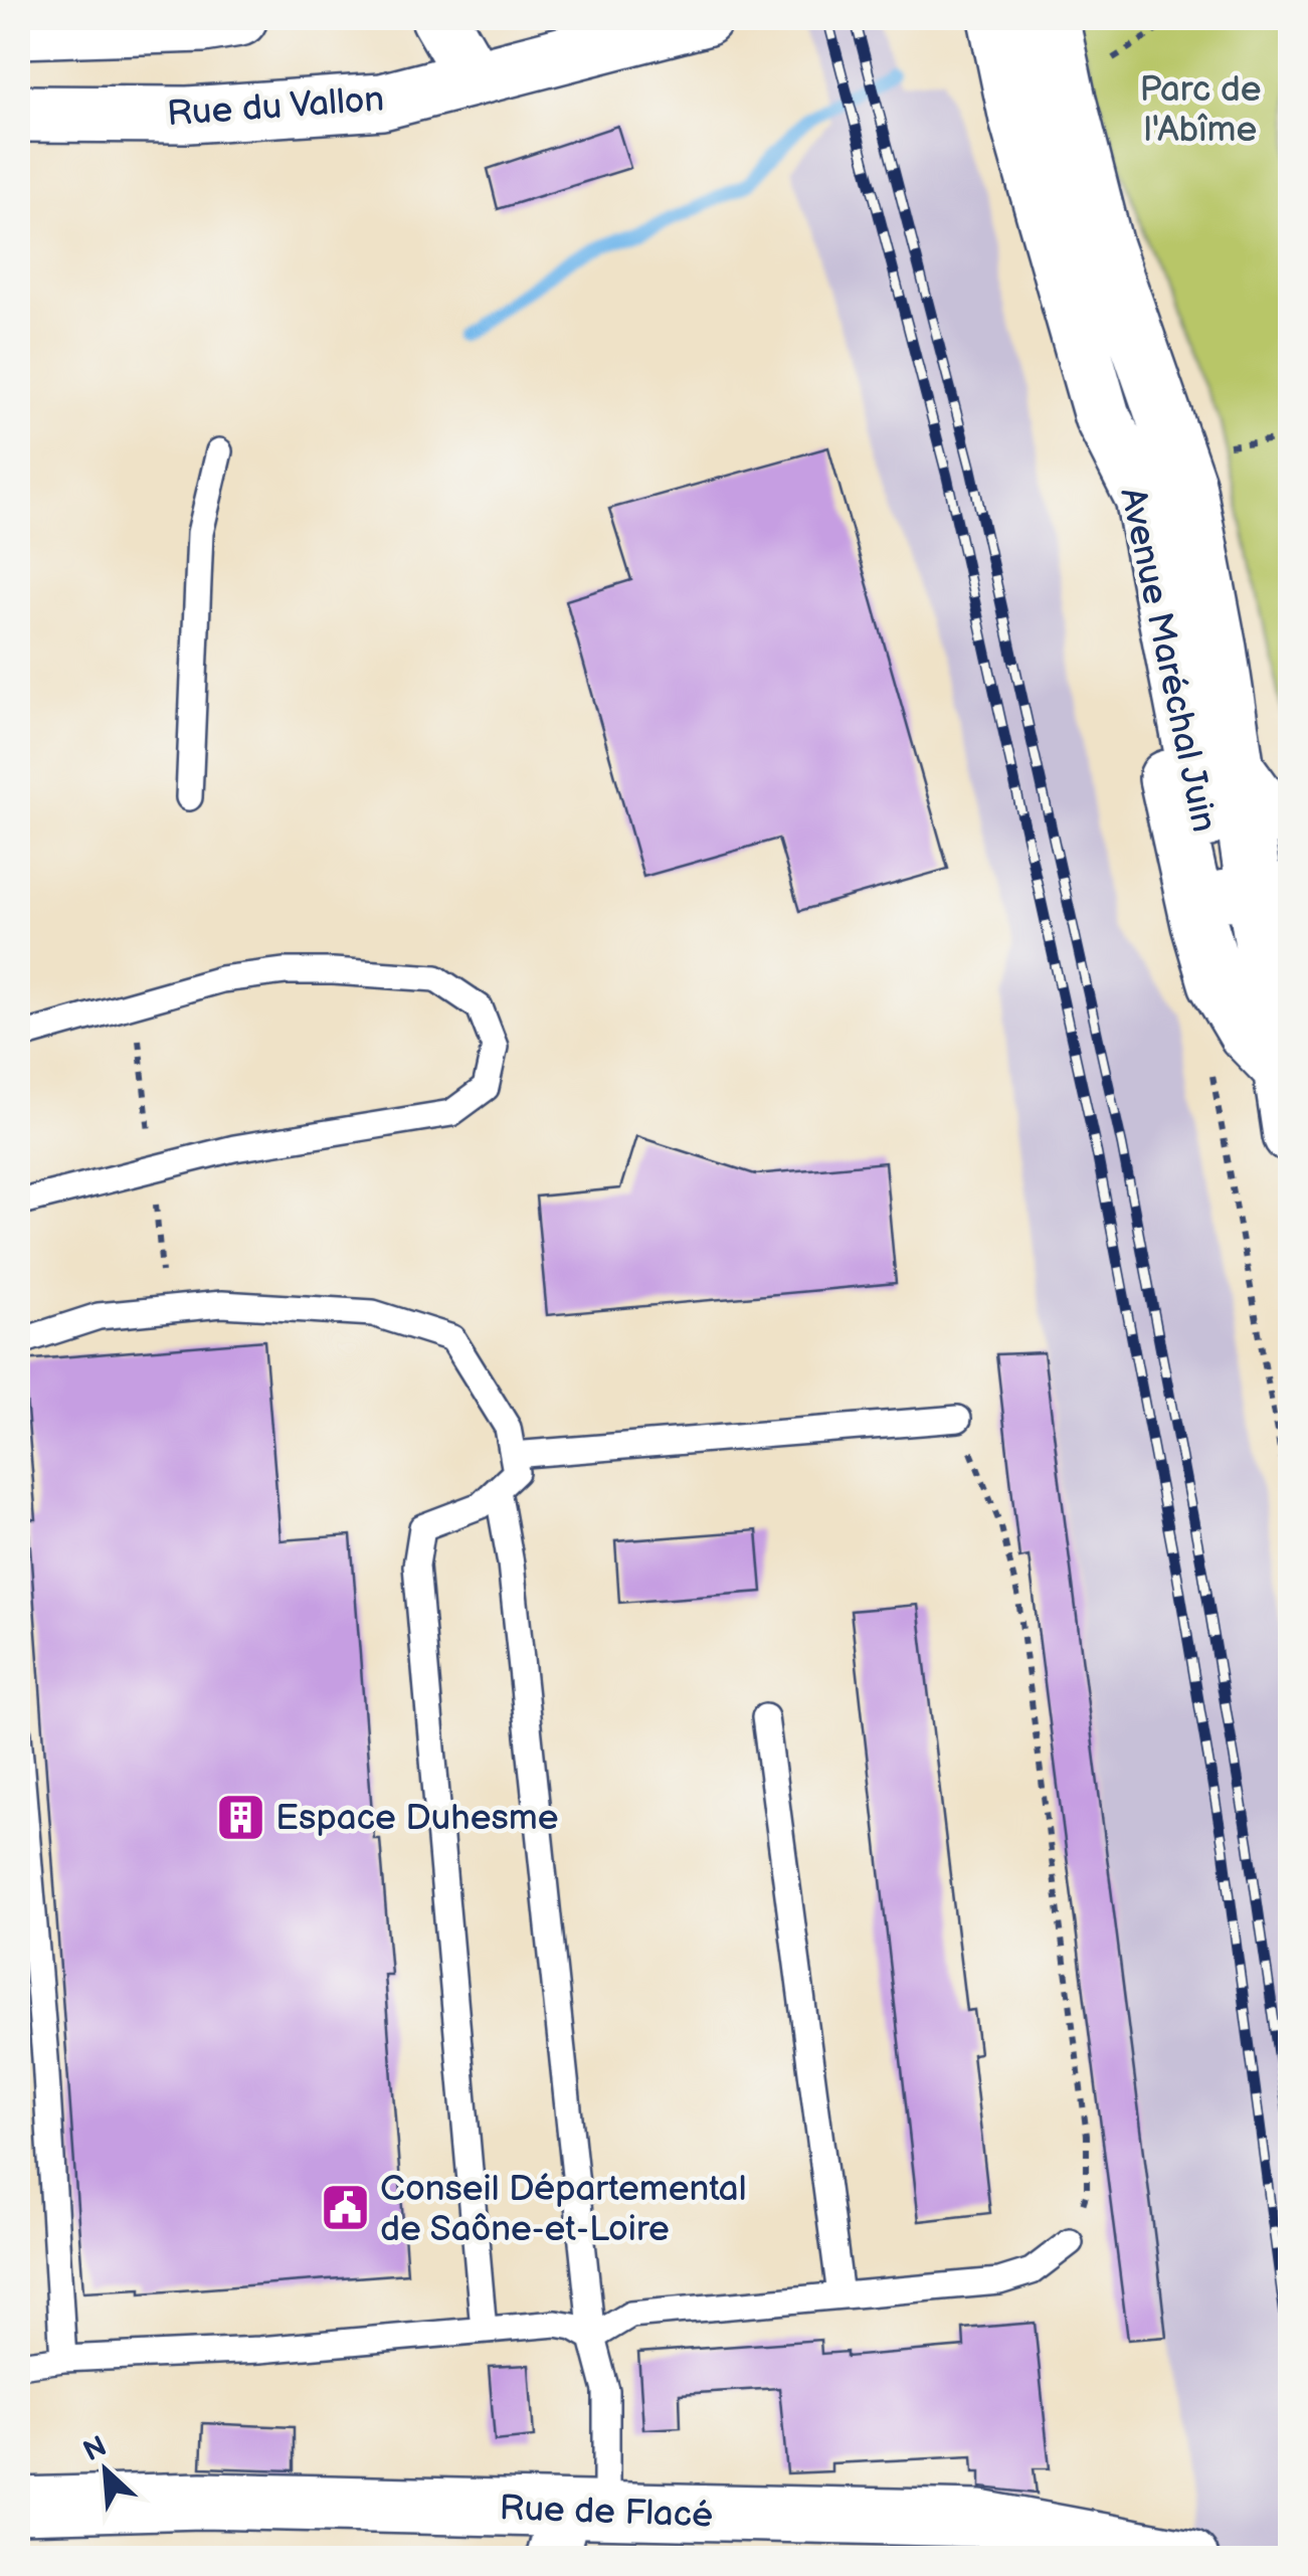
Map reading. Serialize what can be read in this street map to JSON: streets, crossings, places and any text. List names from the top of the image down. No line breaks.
{"streets":{"main road":["Rue du Vallon","Avenue Maréchal Juin","Rue de Flacé"]},"parks":["Parc de l'Abîme"],"places":{"building":["Espace Duhesme"],"public building":["Conseil Départemental de Saône-et-Loire"]},"north":"top left"}
